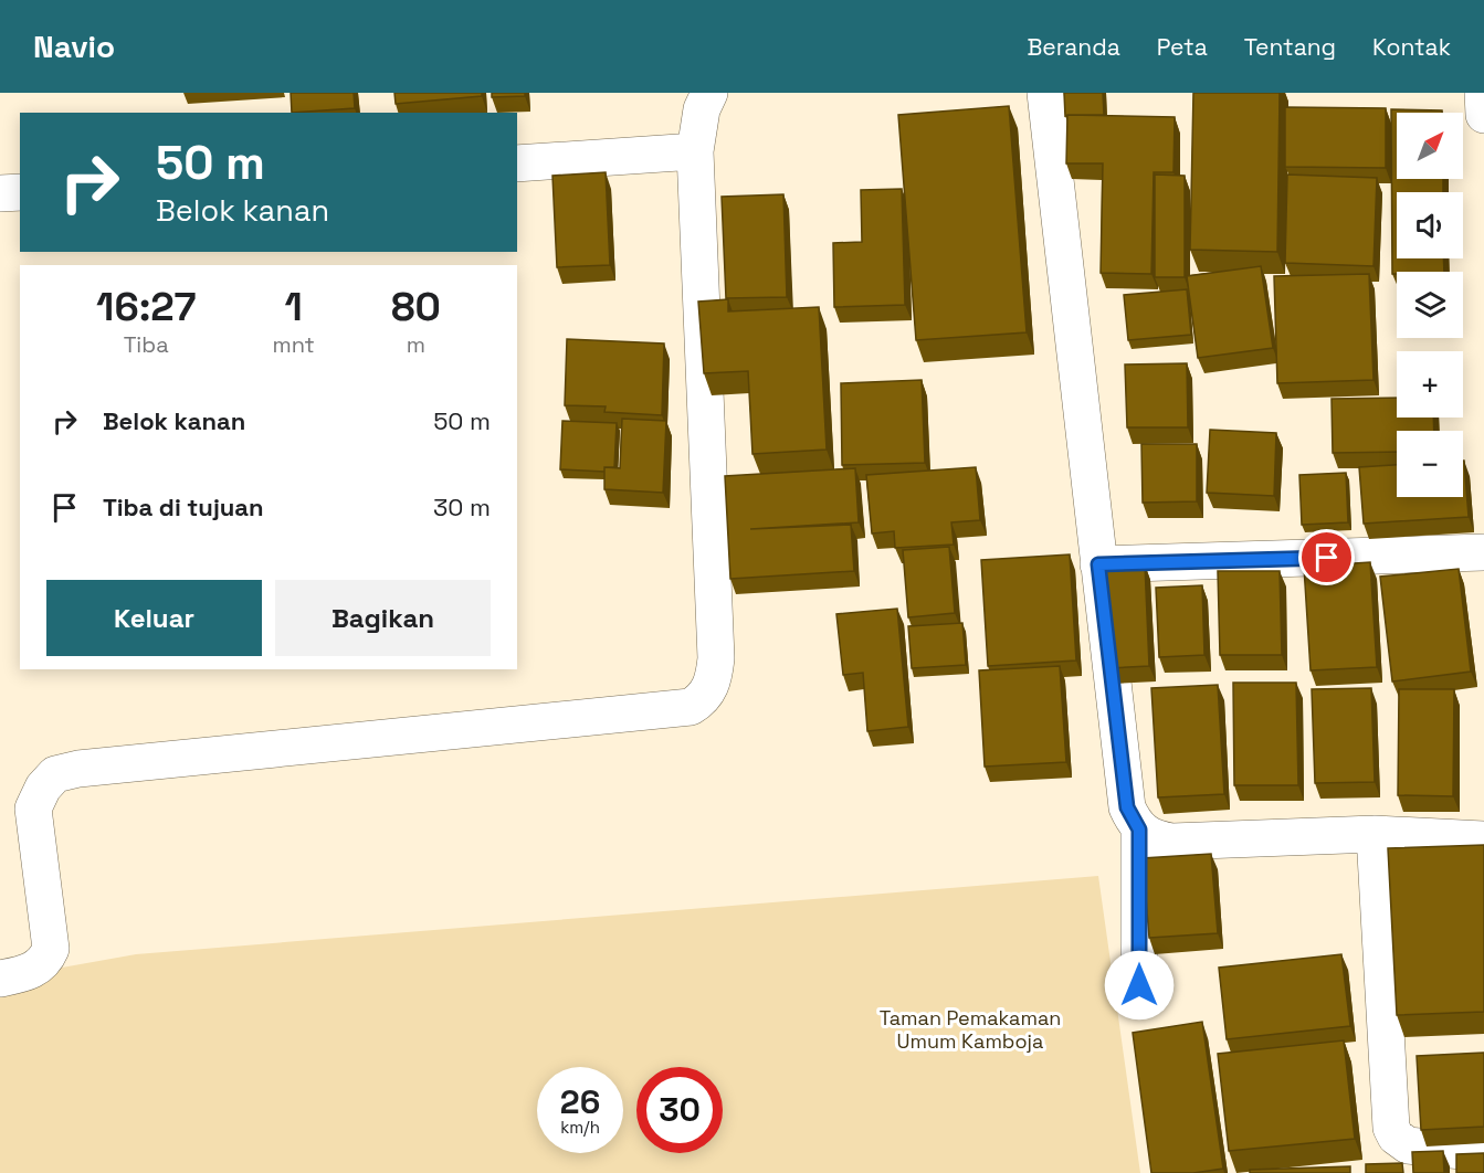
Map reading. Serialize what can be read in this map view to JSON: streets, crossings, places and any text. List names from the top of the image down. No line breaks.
{"parks":["Taman Pemakaman Umum Kamboja"],"north":"top right","page":{"header":"Navio","nav":["Beranda","Peta","Tentang","Kontak"],"map_buttons":["+","−"],"turn":["50 m","Belok kanan"],"eta":["16:27","Tiba","1","mnt","80","m"],"list":[{"name":"Belok kanan","value":"50 m"},{"name":"Tiba di tujuan","value":"30 m"}],"buttons":["Keluar","Bagikan"],"speed":"26 km/h","limit":"30"}}
